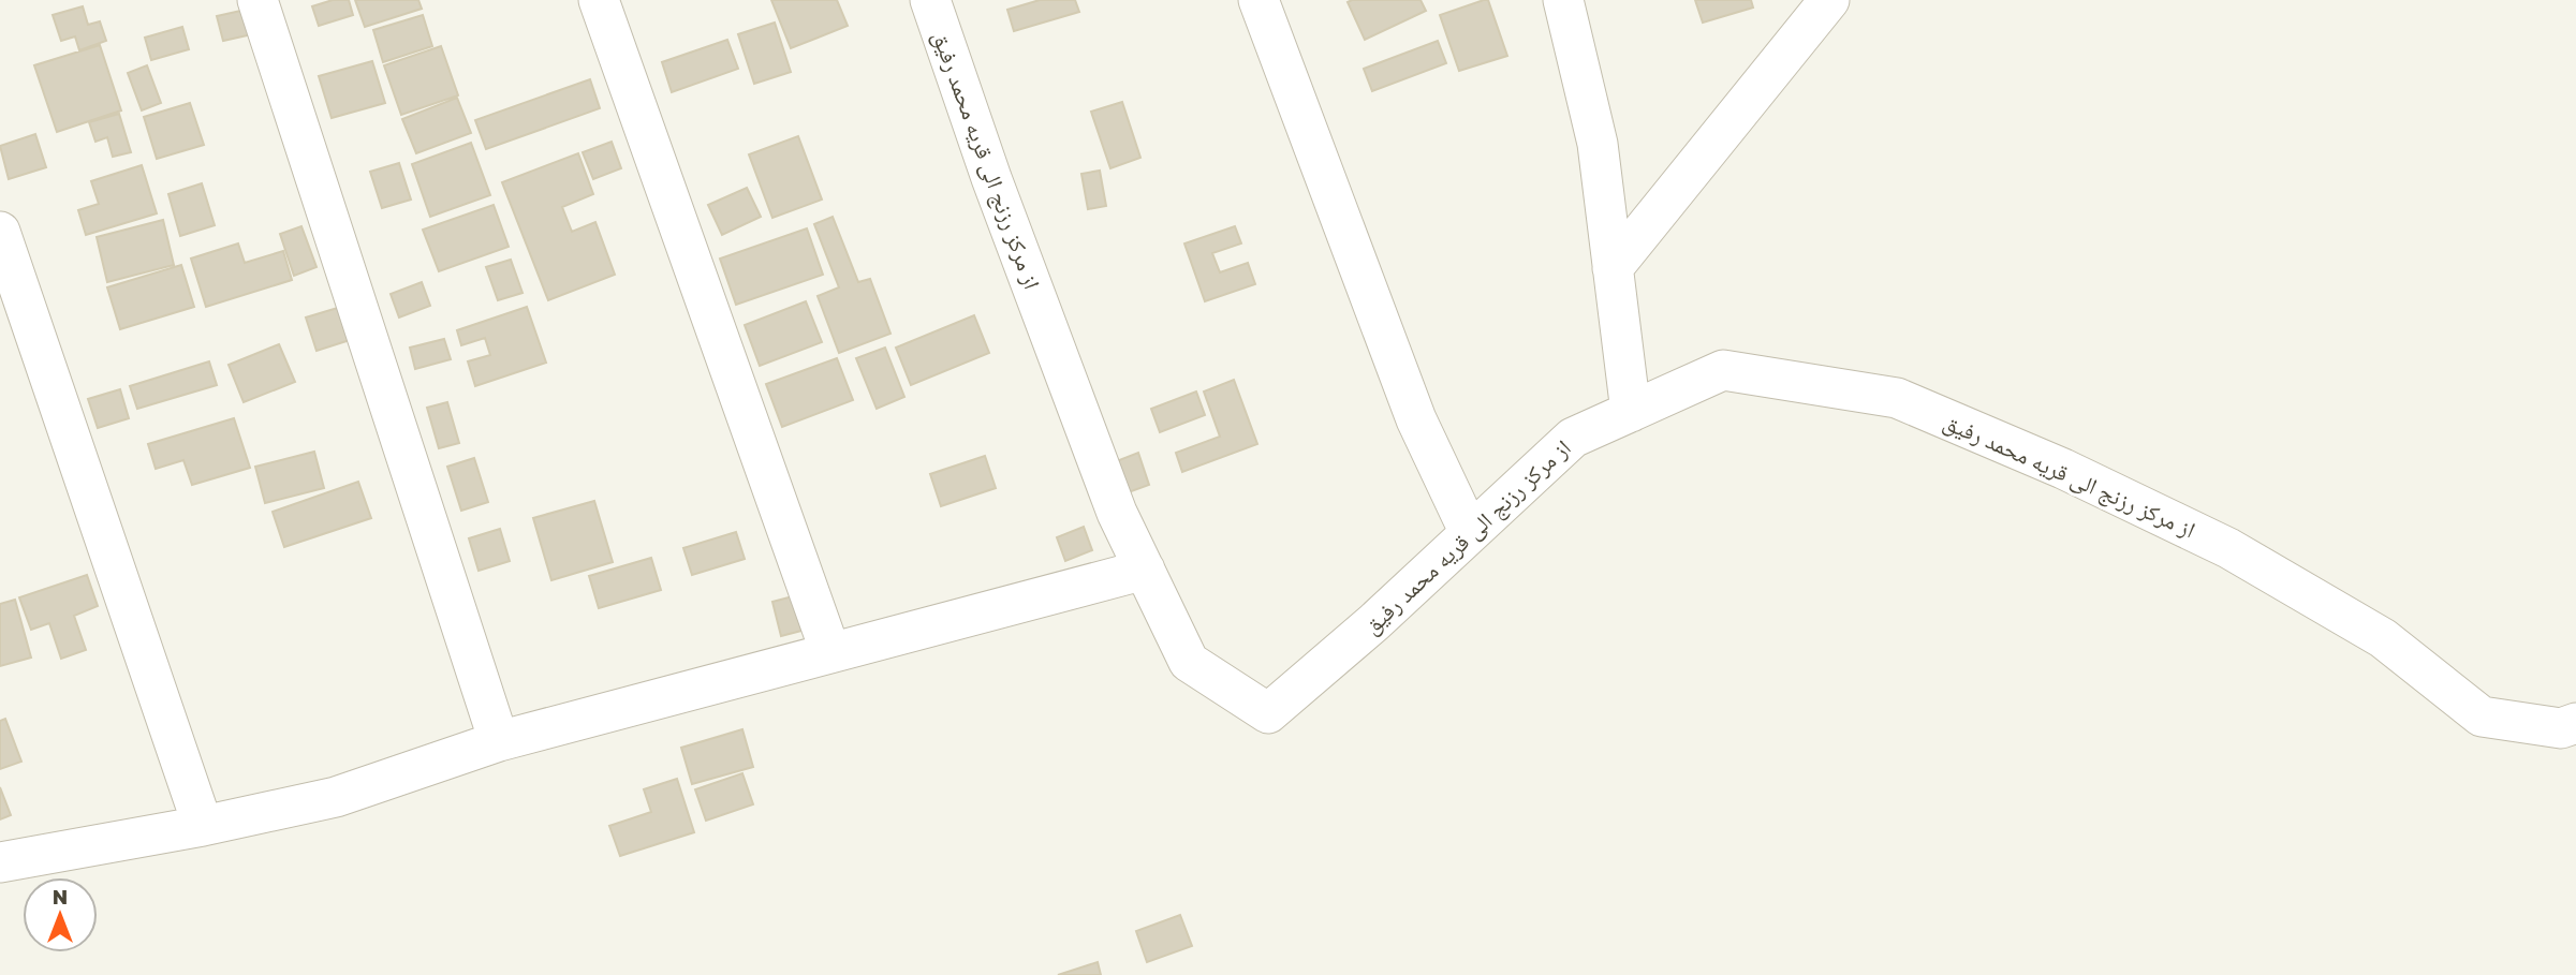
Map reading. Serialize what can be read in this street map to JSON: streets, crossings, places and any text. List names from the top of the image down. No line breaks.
{"streets":{"street":["از مرکز رزنج الی قریه محمد رفیق"]},"north":"top"}
